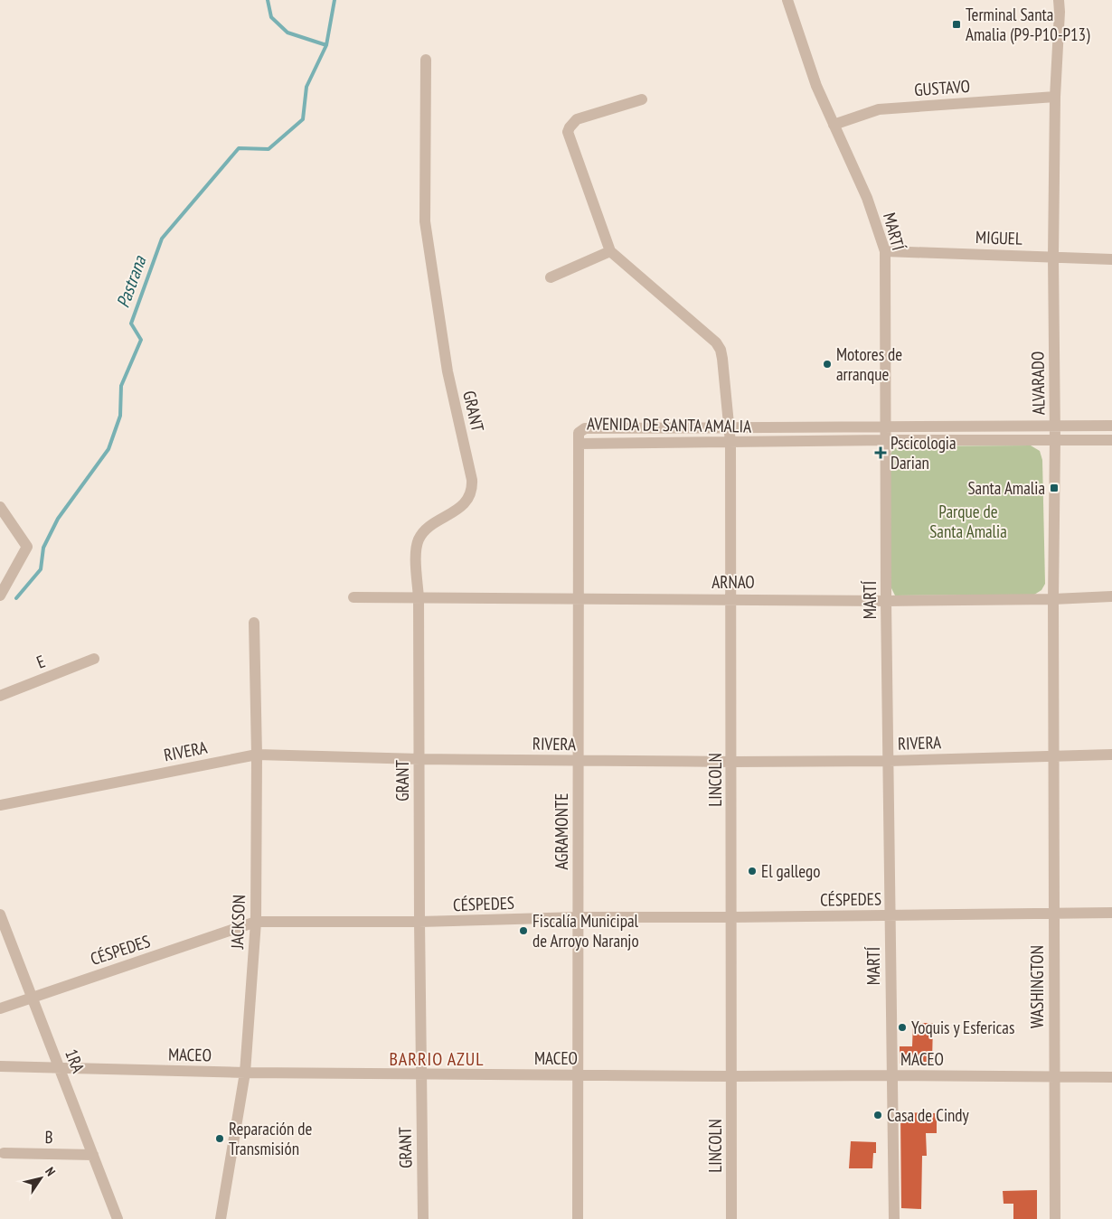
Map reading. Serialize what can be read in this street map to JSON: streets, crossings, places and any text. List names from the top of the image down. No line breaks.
{"streets":{"street":["GUSTAVO","MARTÍ","MIGUEL","ALVARADO","GRANT","AVENIDA DE SANTA AMALIA","ARNAO","E","RIVERA","LINCOLN","AGRAMONTE","CÉSPEDES","JACKSON","WASHINGTON","MACEO","1RA","B"]},"crossings":[["GUSTAVO","MARTÍ"],["GUSTAVO","ALVARADO"],["MARTÍ","MIGUEL"],["MARTÍ","AVENIDA DE SANTA AMALIA"],["MARTÍ","ARNAO"],["MARTÍ","RIVERA"],["MARTÍ","CÉSPEDES"],["MARTÍ","MACEO"],["MIGUEL","ALVARADO"],["ALVARADO","AVENIDA DE SANTA AMALIA"],["ALVARADO","ARNAO"],["ALVARADO","RIVERA"],["ALVARADO","WASHINGTON"],["GRANT","ARNAO"],["GRANT","RIVERA"],["GRANT","CÉSPEDES"],["GRANT","MACEO"],["AVENIDA DE SANTA AMALIA","LINCOLN"],["AVENIDA DE SANTA AMALIA","AGRAMONTE"],["ARNAO","LINCOLN"],["ARNAO","AGRAMONTE"],["RIVERA","LINCOLN"],["RIVERA","AGRAMONTE"],["RIVERA","JACKSON"],["RIVERA","WASHINGTON"],["LINCOLN","CÉSPEDES"],["LINCOLN","MACEO"],["AGRAMONTE","CÉSPEDES"],["AGRAMONTE","MACEO"],["CÉSPEDES","JACKSON"],["CÉSPEDES","WASHINGTON"],["CÉSPEDES","1RA"],["JACKSON","MACEO"],["WASHINGTON","MACEO"],["MACEO","1RA"],["1RA","B"]],"districts":["BARRIO AZUL"],"water":["Pastrana"],"parks":["Parque de Santa Amalia"],"places":{"transit":["Terminal Santa Amalia (P9-P10-P13)","Santa Amalia"],"other":["Motores de arranque","El gallego","Fiscalía Municipal de Arroyo Naranjo","Yoquis y Esfericas","Casa de Cindy","Reparación de Transmisión"],"health":["Pscicologia Darian"]},"north":"top right"}
